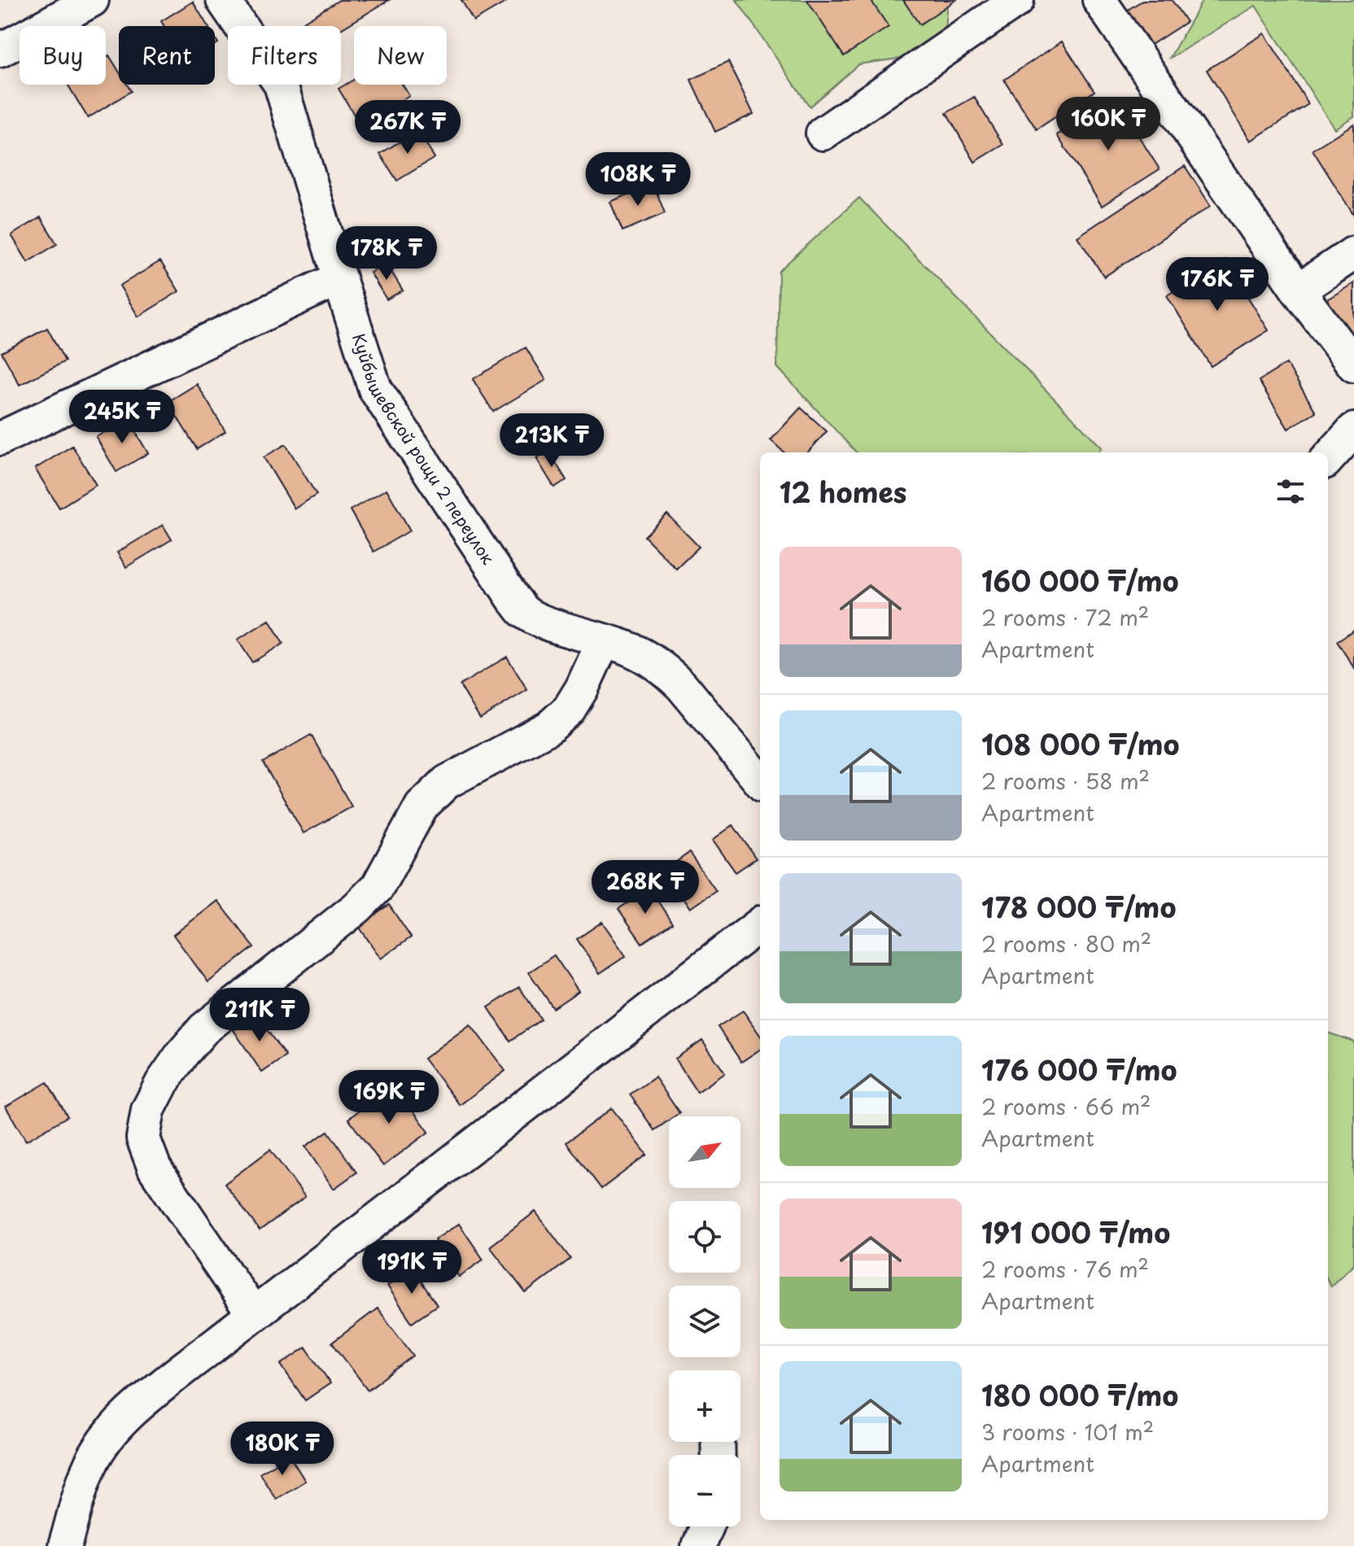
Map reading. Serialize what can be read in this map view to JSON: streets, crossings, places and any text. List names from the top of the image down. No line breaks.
{"streets":{"street":["Куйбышевской рощи 2 переулок"]},"north":"top right","page":{"chip":["Buy","Rent","Filters","New"],"price":["160K ₸","267K ₸","108K ₸","178K ₸","176K ₸","245K ₸","213K ₸","268K ₸","211K ₸","169K ₸","191K ₸","180K ₸"],"heading":"12 homes","list":[{"name":"160 000 ₸/mo","note":"2 rooms · 72 m² · Apartment"},{"name":"108 000 ₸/mo","note":"2 rooms · 58 m² · Apartment"},{"name":"178 000 ₸/mo","note":"2 rooms · 80 m² · Apartment"},{"name":"176 000 ₸/mo","note":"2 rooms · 66 m² · Apartment"},{"name":"191 000 ₸/mo","note":"2 rooms · 76 m² · Apartment"},{"name":"180 000 ₸/mo","note":"3 rooms · 101 m² · Apartment"}],"map_buttons":["+","−"]}}
